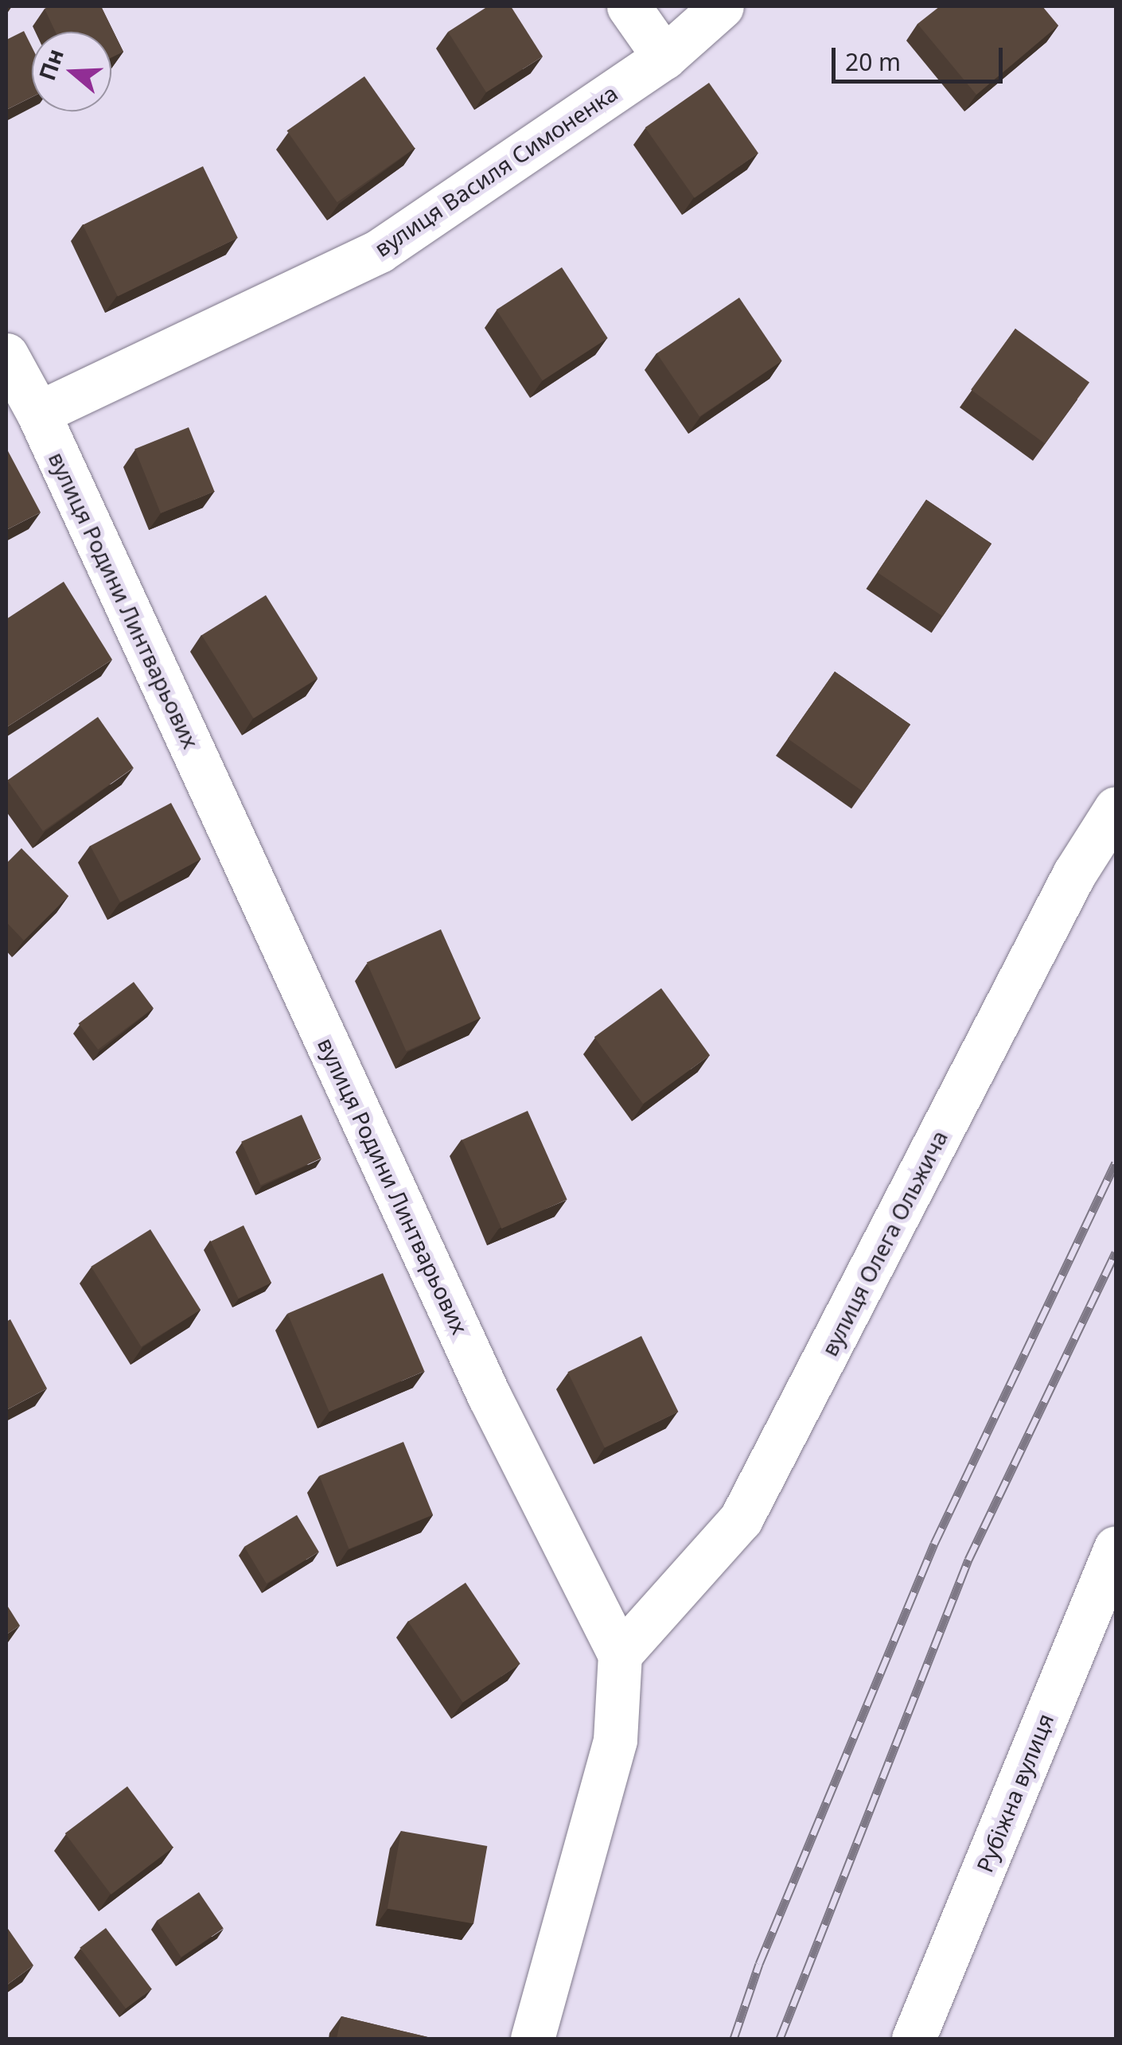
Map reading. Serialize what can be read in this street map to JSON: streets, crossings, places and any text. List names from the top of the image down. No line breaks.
{"streets":{"street":["вулиця Василя Симоненка","вулиця Родини Линтварьових","вулиця Олега Ольжича","Рубіжна вулиця"]},"crossings":[["вулиця Василя Симоненка","вулиця Родини Линтварьових"],["вулиця Родини Линтварьових","вулиця Олега Ольжича"]],"scale_bar":"20 m","north":"left"}
